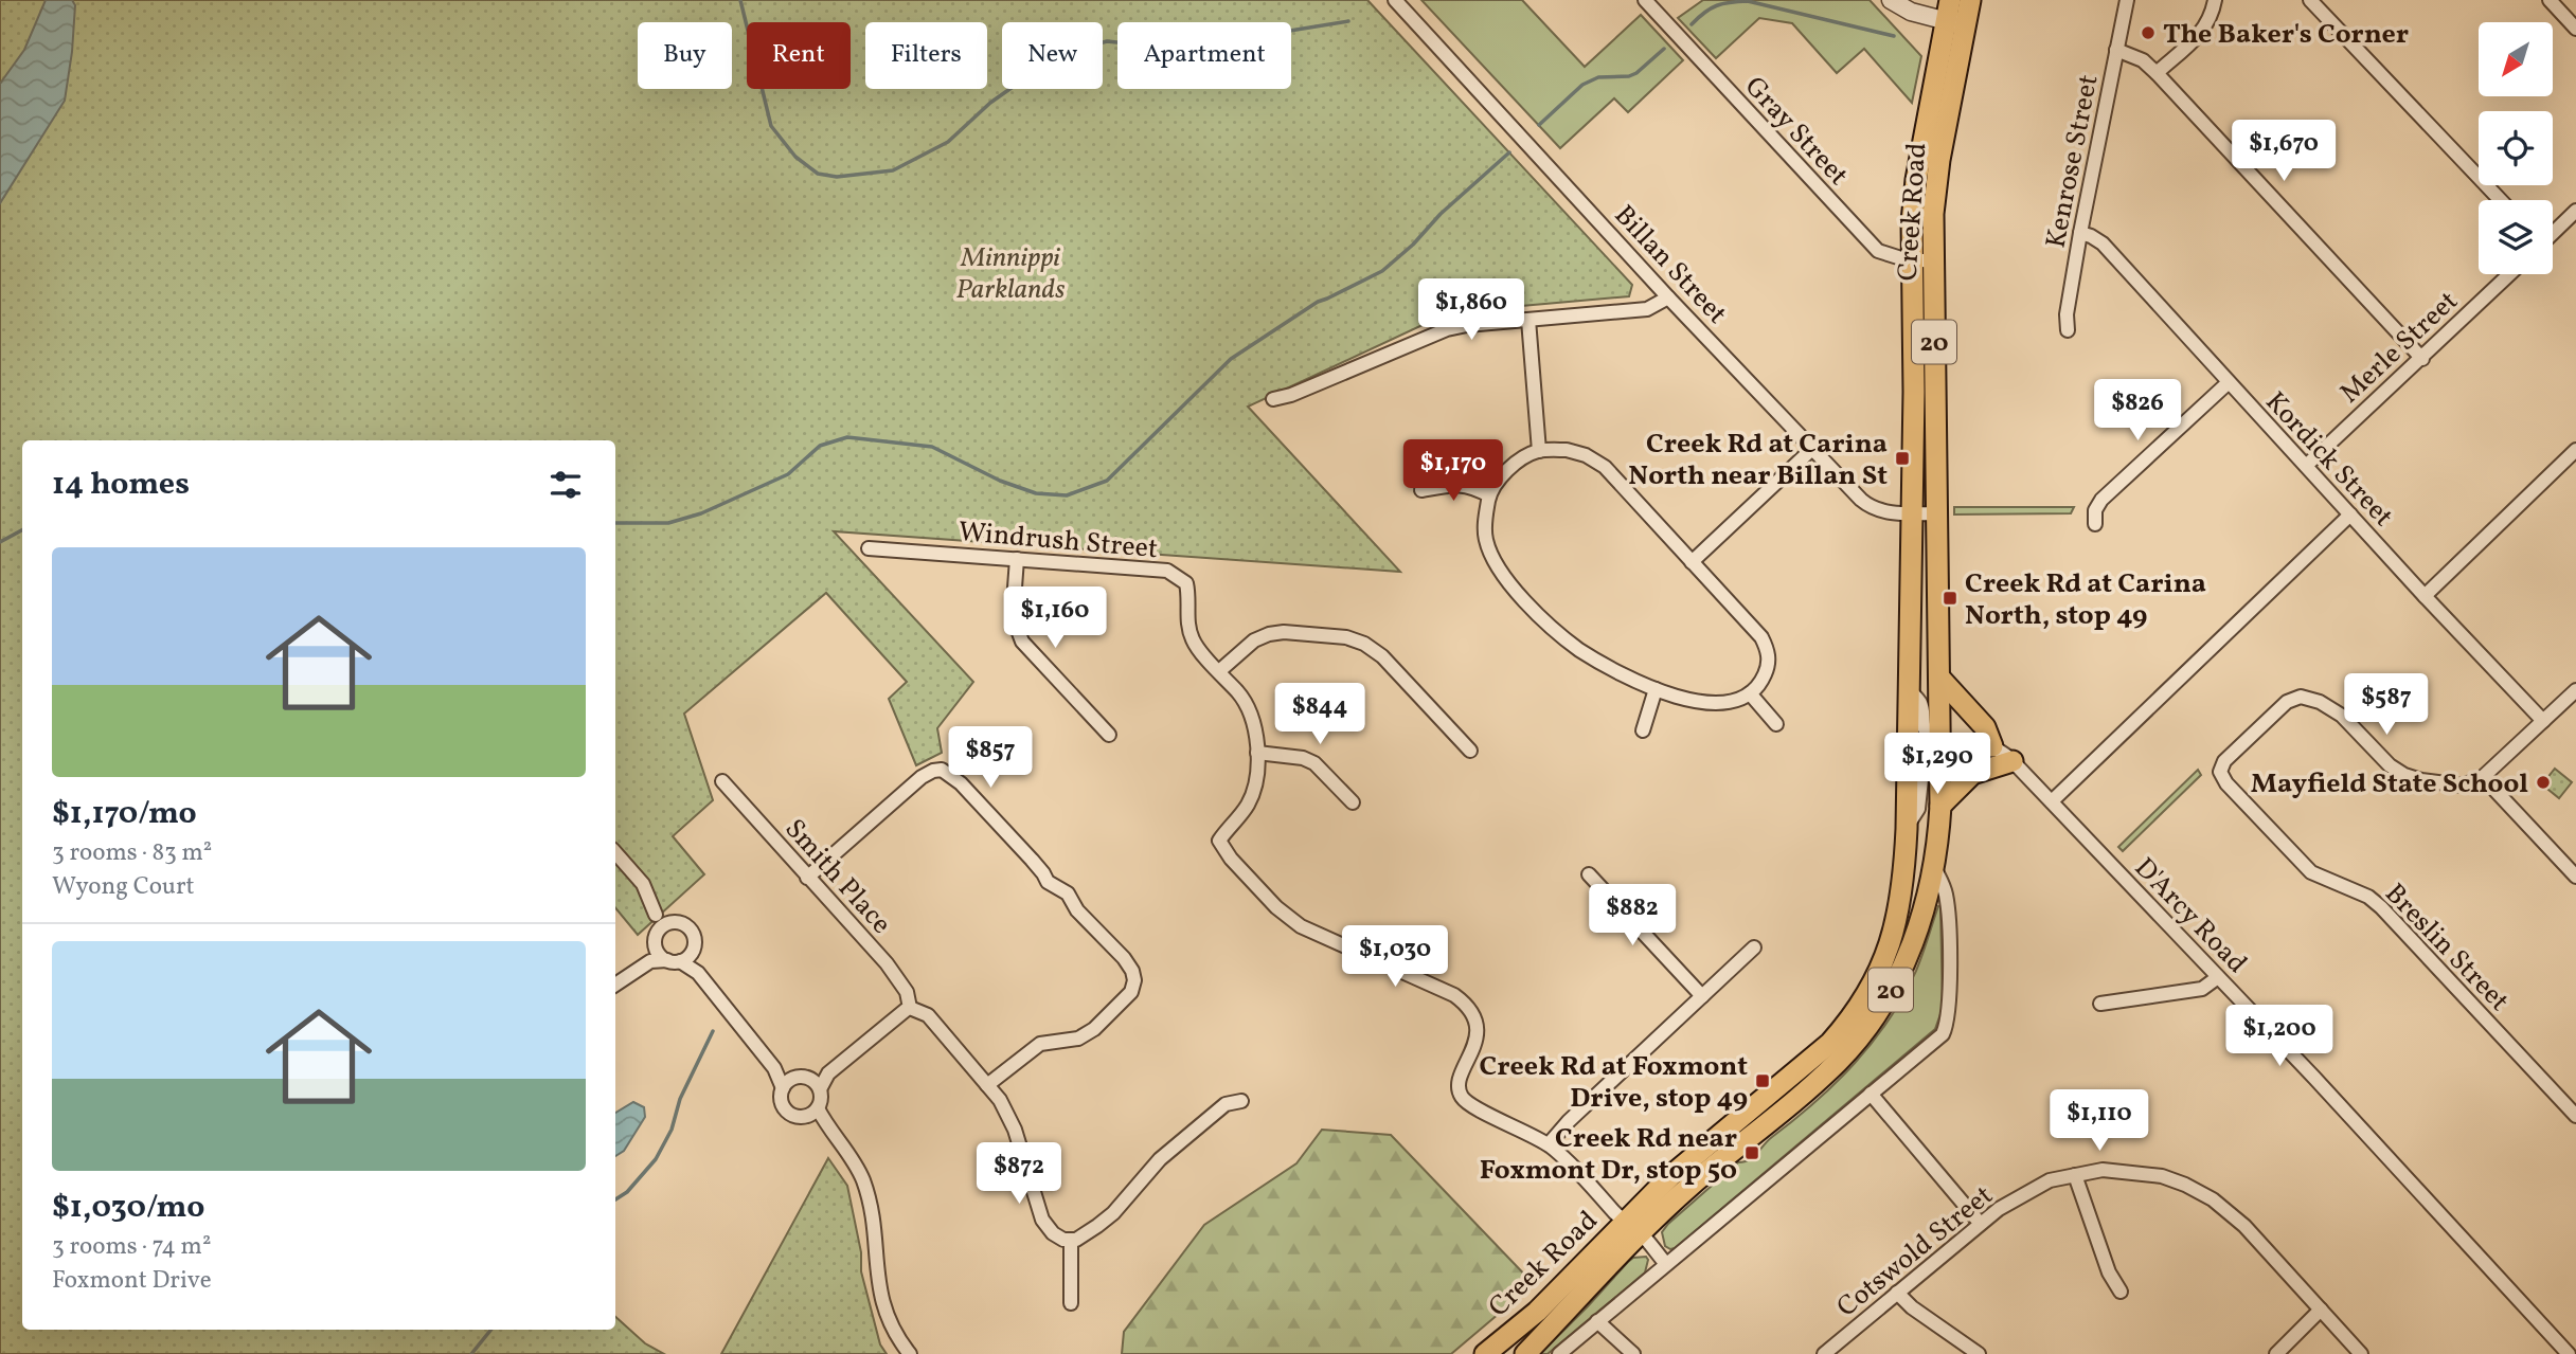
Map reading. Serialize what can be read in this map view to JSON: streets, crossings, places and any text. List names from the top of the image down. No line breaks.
{"streets":{"main road":["Creek Road","20"],"street":["Gray Street","Kenrose Street","Billan Street","Merle Street","Kordick Street","Windrush Street","Smith Place","D'Arcy Road","Breslin Street","Cotswold Street"]},"crossings":[["Gray Street","Creek Road"],["Kenrose Street","Kordick Street"],["Creek Road","Billan Street"],["Creek Road","D'Arcy Road"],["Merle Street","Kordick Street"]],"parks":["Minnippi Parklands"],"places":{"other":["The Baker's Corner","Mayfield State School"],"transit":["Creek Rd at Carina North near Billan St","Creek Rd at Carina North, stop 49","Creek Rd at Foxmont Drive, stop 49","Creek Rd near Foxmont Dr, stop 50"]},"north":"bottom left","page":{"chip":["Buy","Rent","Filters","New","Apartment"],"price":["$1,670","$1,860","$826","$1,170","$1,160","$587","$844","$857","$1,290","$882","$1,030","$1,200","$1,110","$872"],"heading":"14 homes","list":[{"name":"$1,170/mo","note":"3 rooms · 83 m² · Wyong Court"},{"name":"$1,030/mo","note":"3 rooms · 74 m² · Foxmont Drive"}]}}
